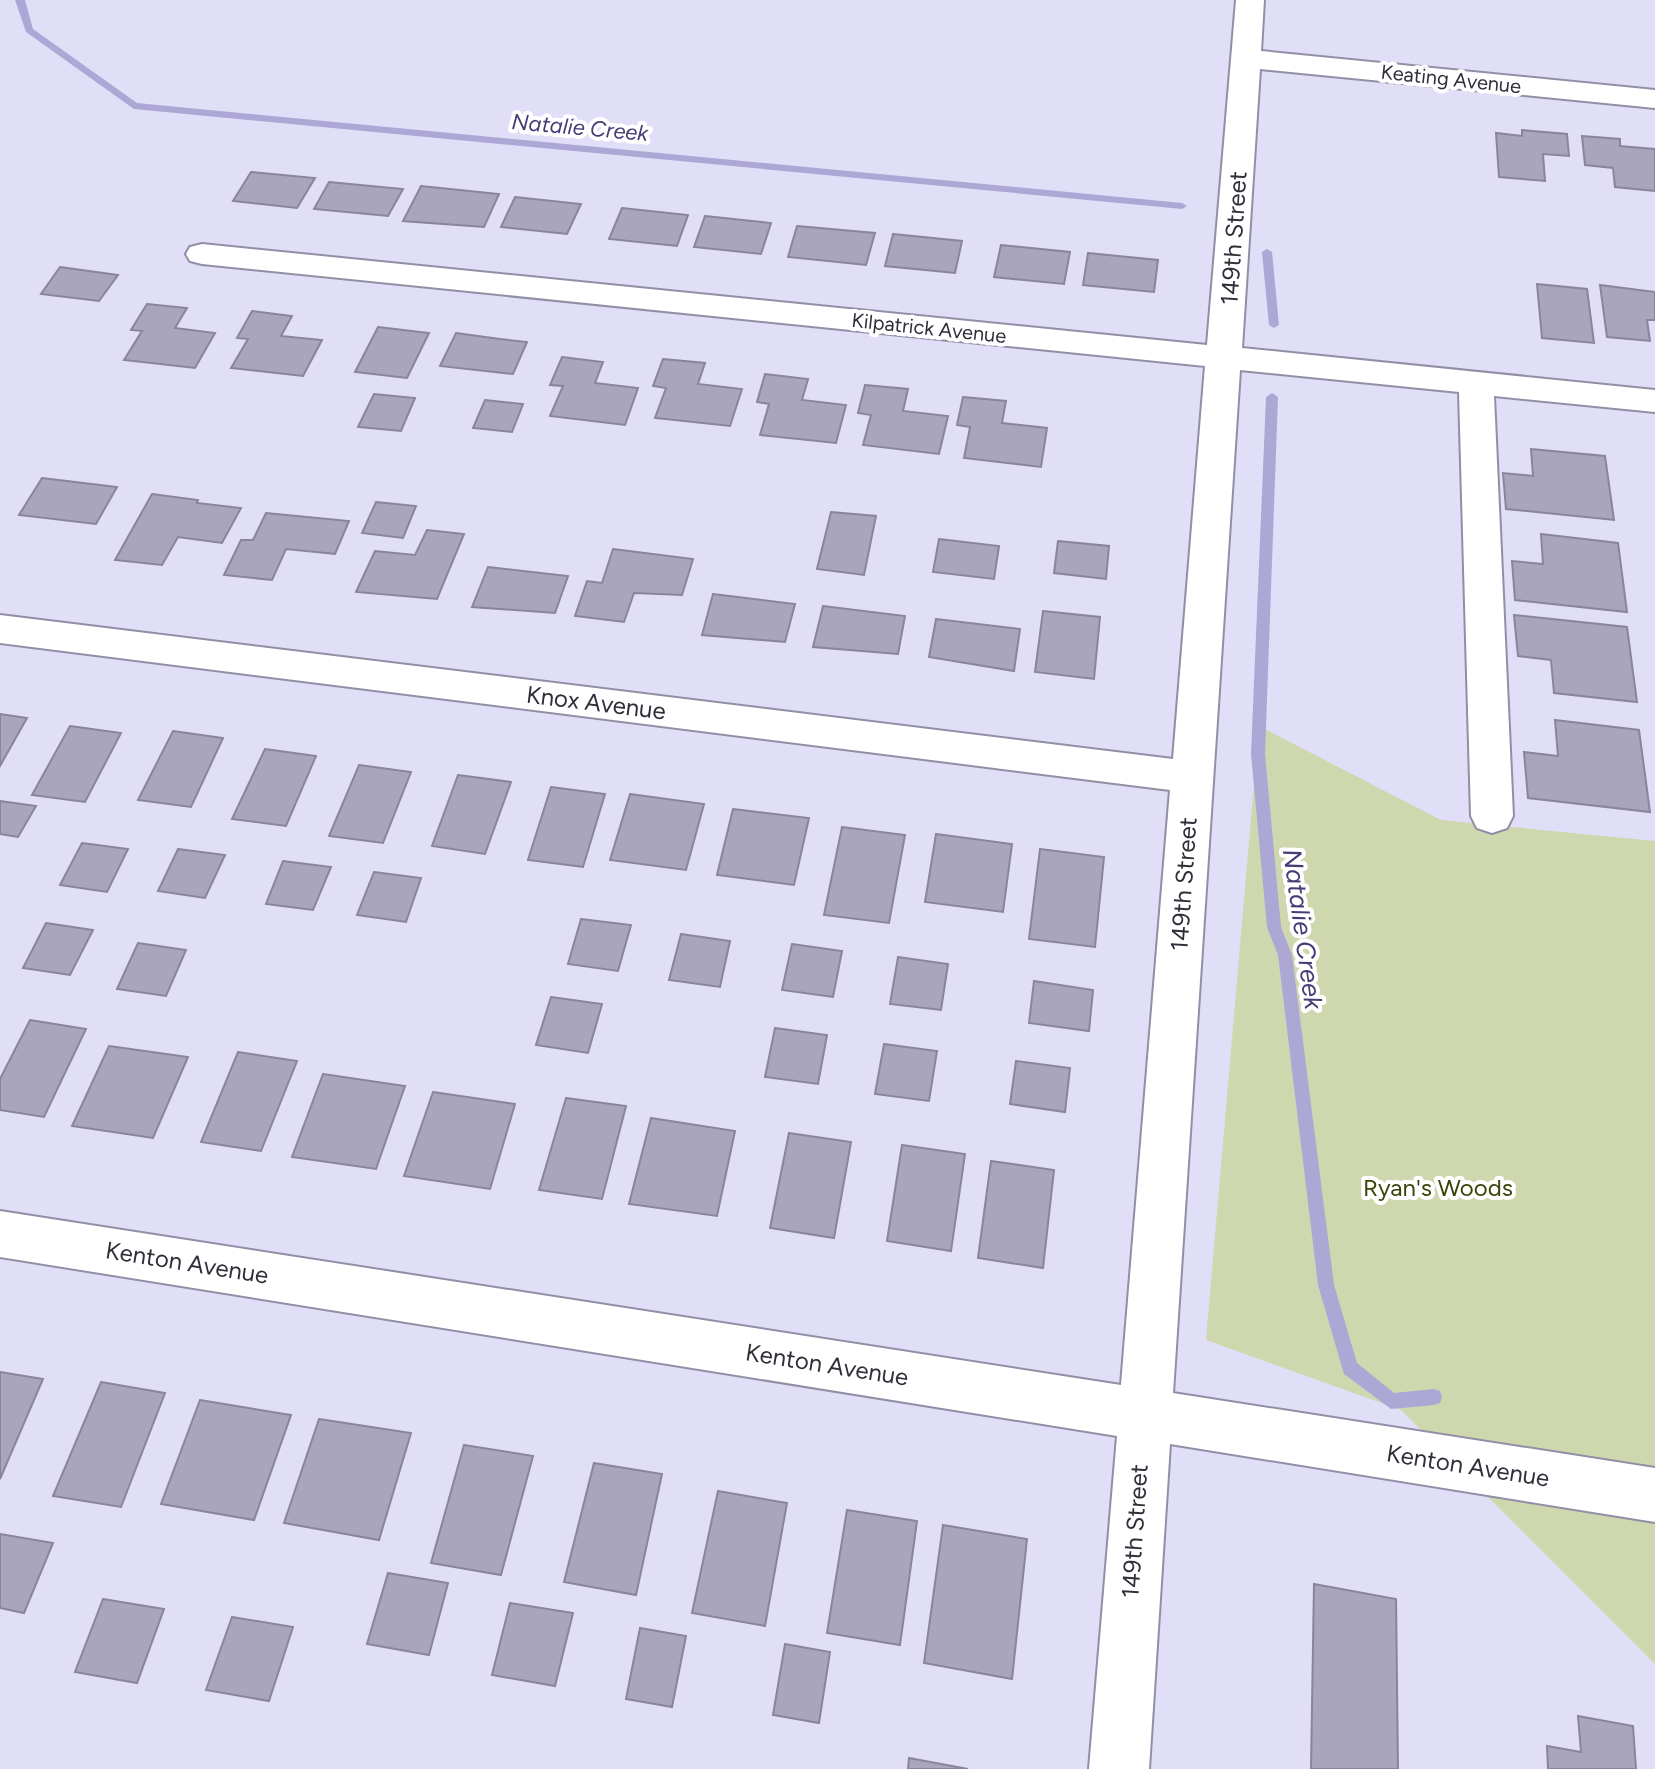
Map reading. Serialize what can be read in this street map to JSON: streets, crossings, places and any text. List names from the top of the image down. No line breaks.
{"streets":{"street":["Keating Avenue","149th Street","Kilpatrick Avenue","Knox Avenue","Kenton Avenue"]},"crossings":[["Keating Avenue","149th Street"],["149th Street","Kilpatrick Avenue"],["149th Street","Knox Avenue"],["149th Street","Kenton Avenue"]],"water":["Natalie Creek"],"parks":["Ryan's Woods"]}
